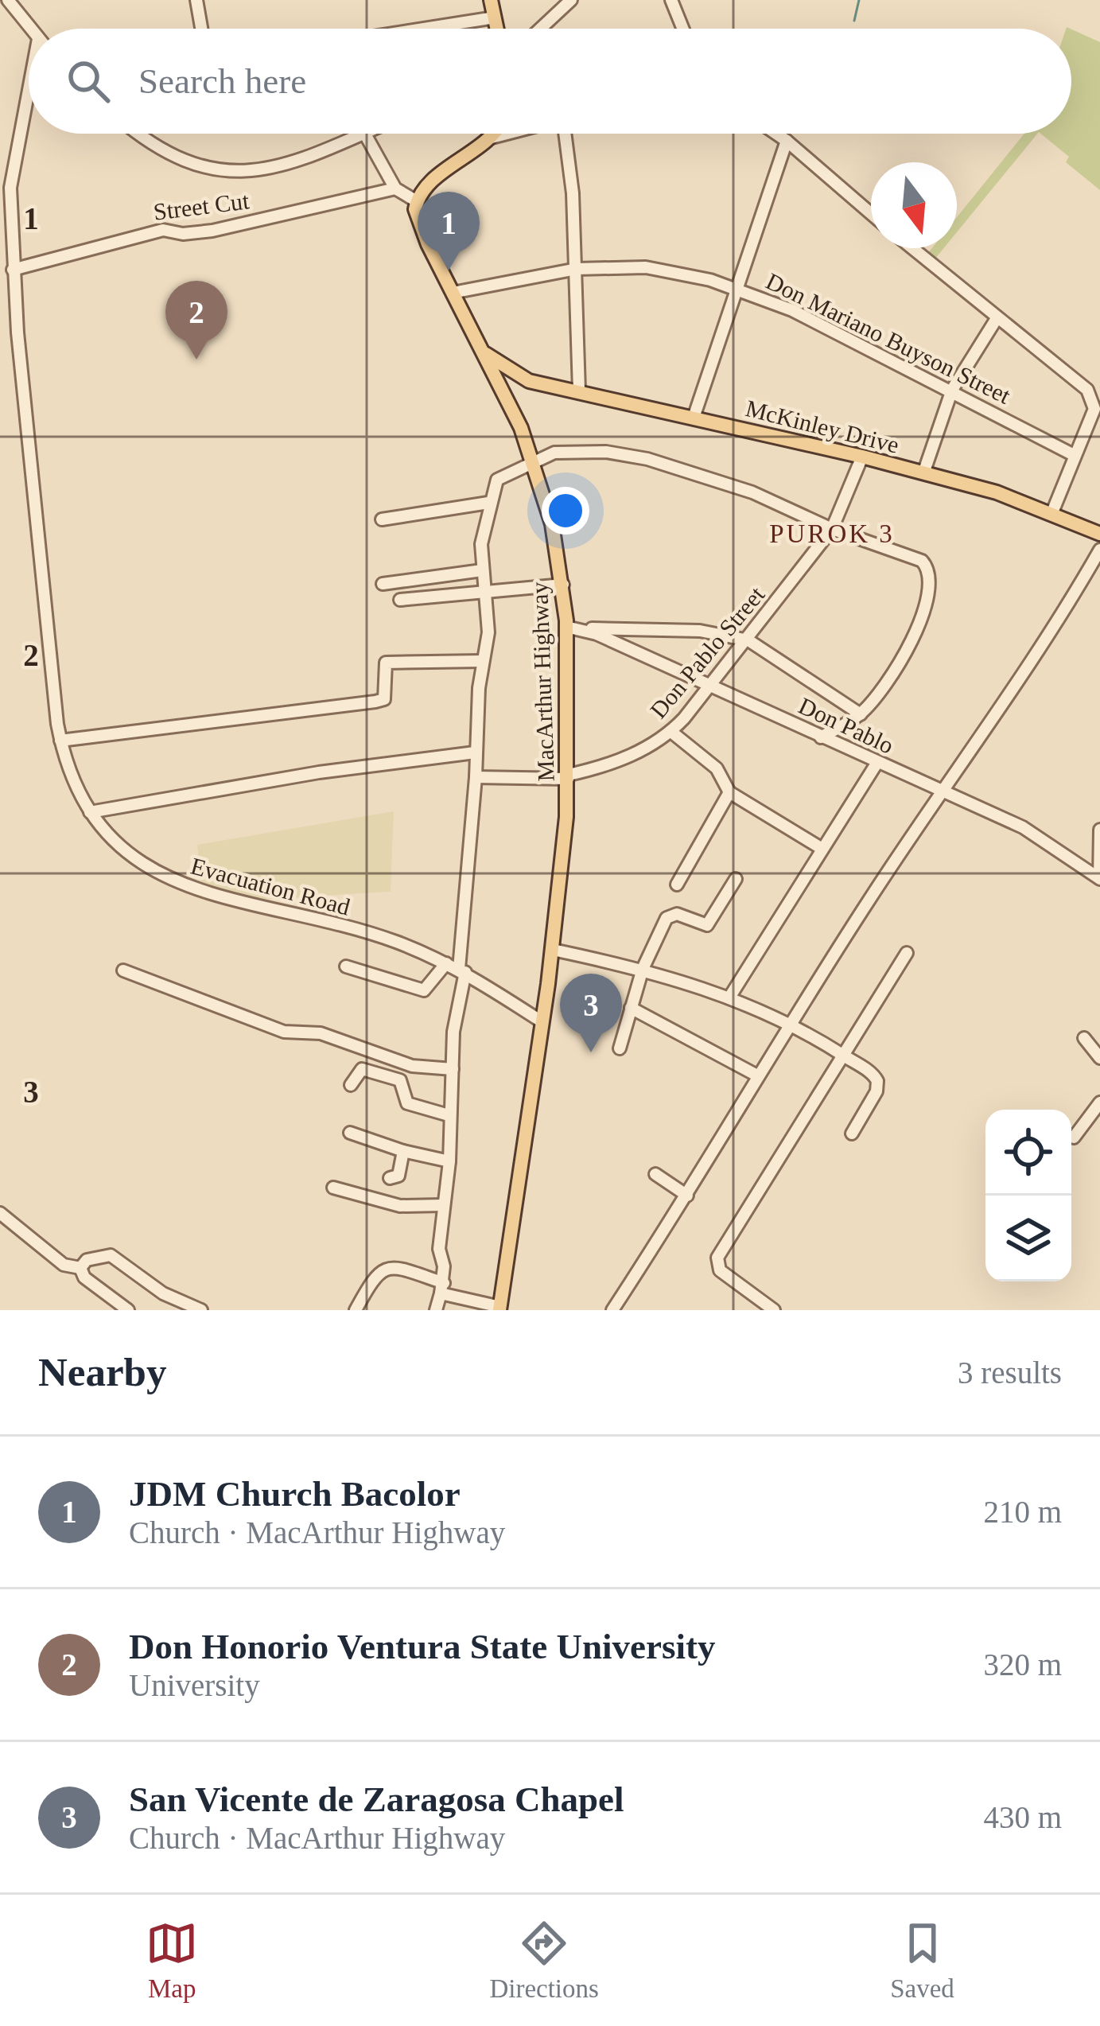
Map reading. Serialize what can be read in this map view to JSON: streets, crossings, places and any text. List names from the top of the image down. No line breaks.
{"streets":{"main road":["McKinley Drive","MacArthur Highway"],"street":["Street Cut","Don Mariano Buyson Street","Don Pablo Street","Don Pablo","Evacuation Road"]},"crossings":[["Street Cut","Evacuation Road"],["Don Mariano Buyson Street","MacArthur Highway"],["McKinley Drive","Don Pablo Street"],["McKinley Drive","MacArthur Highway"],["Don Pablo Street","MacArthur Highway"],["Don Pablo Street","Don Pablo"],["MacArthur Highway","Don Pablo"],["MacArthur Highway","Evacuation Road"]],"districts":["PUROK 3"],"north":"bottom","page":{"search":"Search here","pins":["1","2","3"],"heading":["Nearby","3 results"],"list":[{"mark":"1","name":"JDM Church Bacolor","note":"Church · MacArthur Highway","value":"210 m"},{"mark":"2","name":"Don Honorio Ventura State University","note":"University","value":"320 m"},{"mark":"3","name":"San Vicente de Zaragosa Chapel","note":"Church · MacArthur Highway","value":"430 m"}],"nav":["Map","Directions","Saved"]},"grid":{"rows":["1","2","3"]}}
